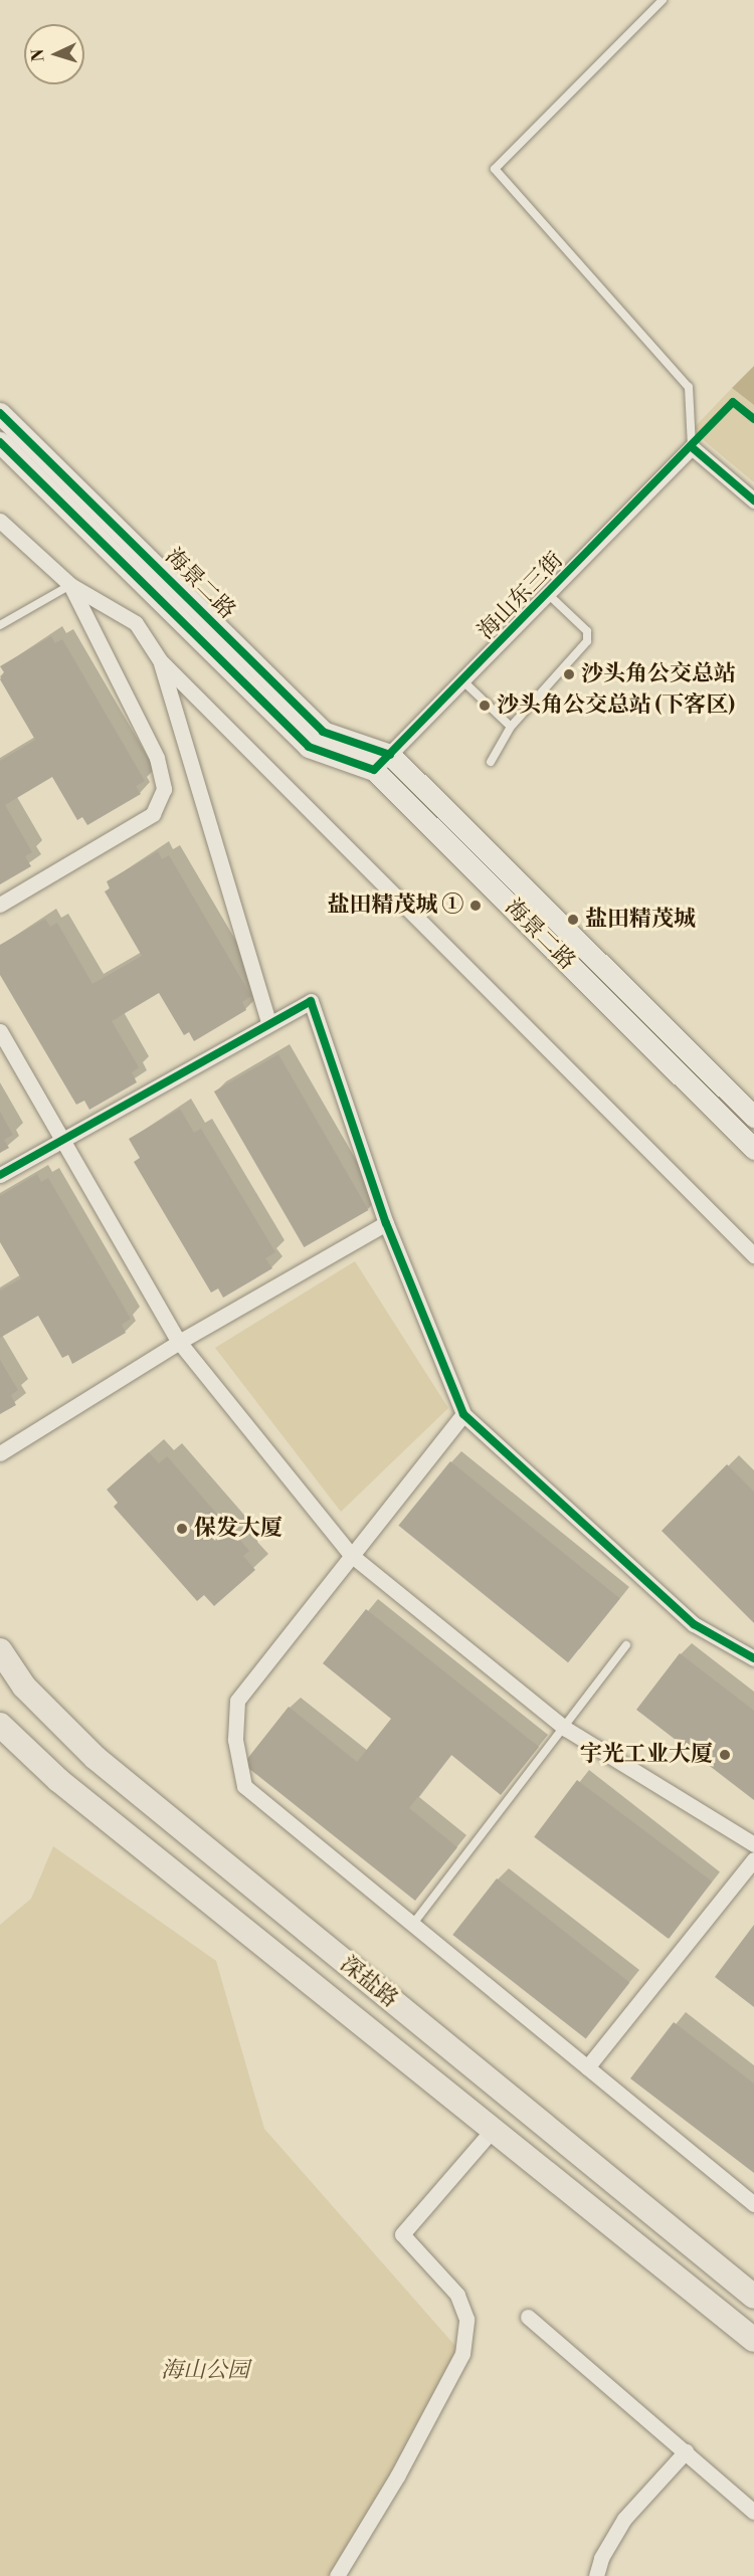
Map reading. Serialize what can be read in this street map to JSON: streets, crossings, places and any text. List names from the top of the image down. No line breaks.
{"streets":{"main road":["深盐路"],"street":["海景二路","海山东三街"]},"crossings":[["海景二路","海山东三街"]],"parks":["海山公园"],"places":["沙头角公交总站","沙头角公交总站 (下客区)","盐田精茂城 ①","盐田精茂城","保发大厦","宇光工业大厦"],"north":"left"}
